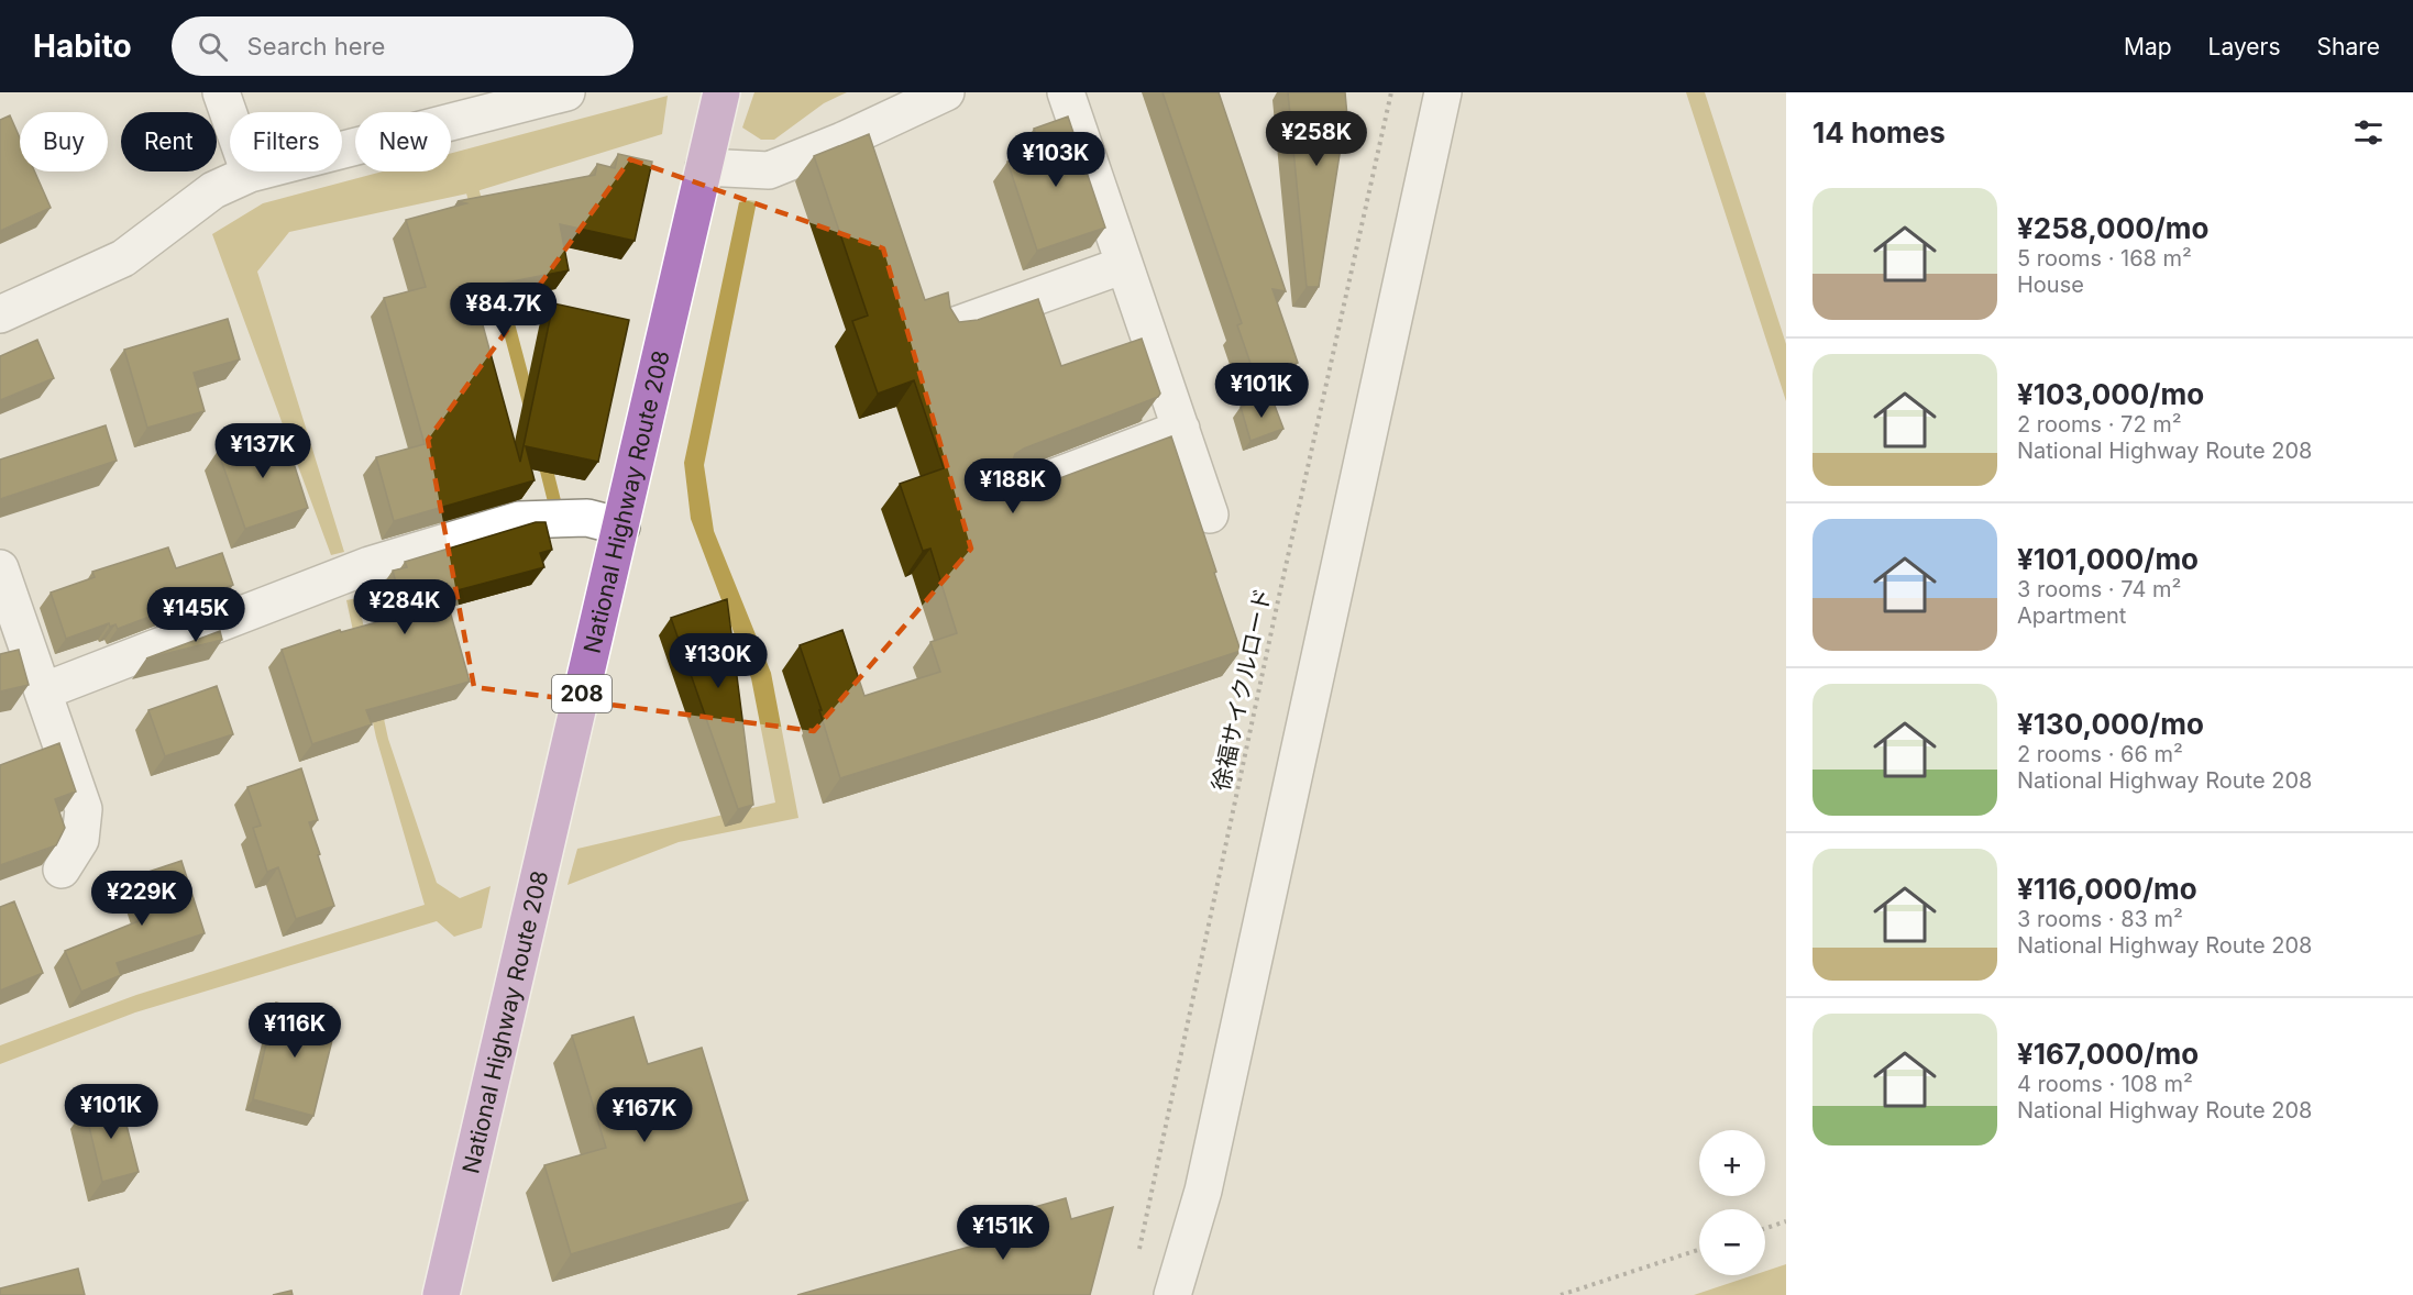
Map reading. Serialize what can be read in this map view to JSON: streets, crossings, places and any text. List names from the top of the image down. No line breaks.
{"streets":{"highway":["National Highway Route 208","208"],"path":["徐福サイクルロード"]},"page":{"header":"Habito","search":"Search here","nav":["Map","Layers","Share"],"heading":"14 homes","price":["¥258K","¥103K","¥84.7K","¥101K","¥137K","¥188K","¥284K","¥145K","¥130K","¥229K","¥116K","¥101K","¥167K","¥151K"],"chip":["Buy","Rent","Filters","New"],"list":[{"name":"¥258,000/mo","note":"5 rooms · 168 m² · House"},{"name":"¥103,000/mo","note":"2 rooms · 72 m² · National Highway Route 208"},{"name":"¥101,000/mo","note":"3 rooms · 74 m² · Apartment"},{"name":"¥130,000/mo","note":"2 rooms · 66 m² · National Highway Route 208"},{"name":"¥116,000/mo","note":"3 rooms · 83 m² · National Highway Route 208"},{"name":"¥167,000/mo","note":"4 rooms · 108 m² · National Highway Route 208"}],"map_buttons":["+","−"]}}
